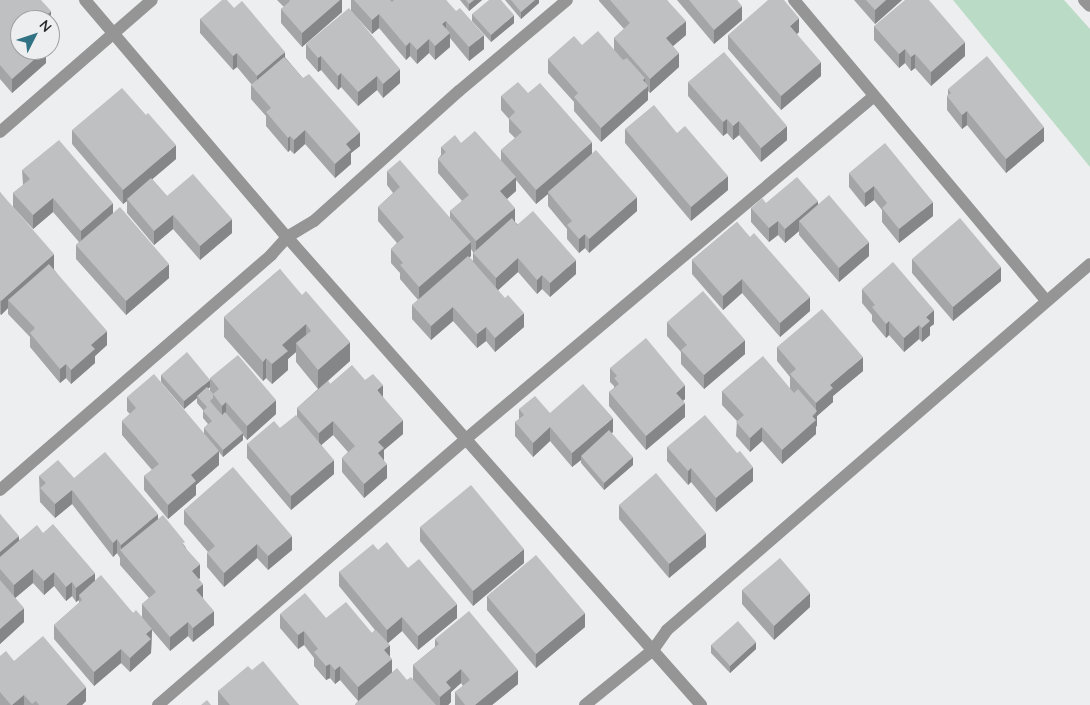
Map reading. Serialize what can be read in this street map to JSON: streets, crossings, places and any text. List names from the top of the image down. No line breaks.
{"north":"top right"}
